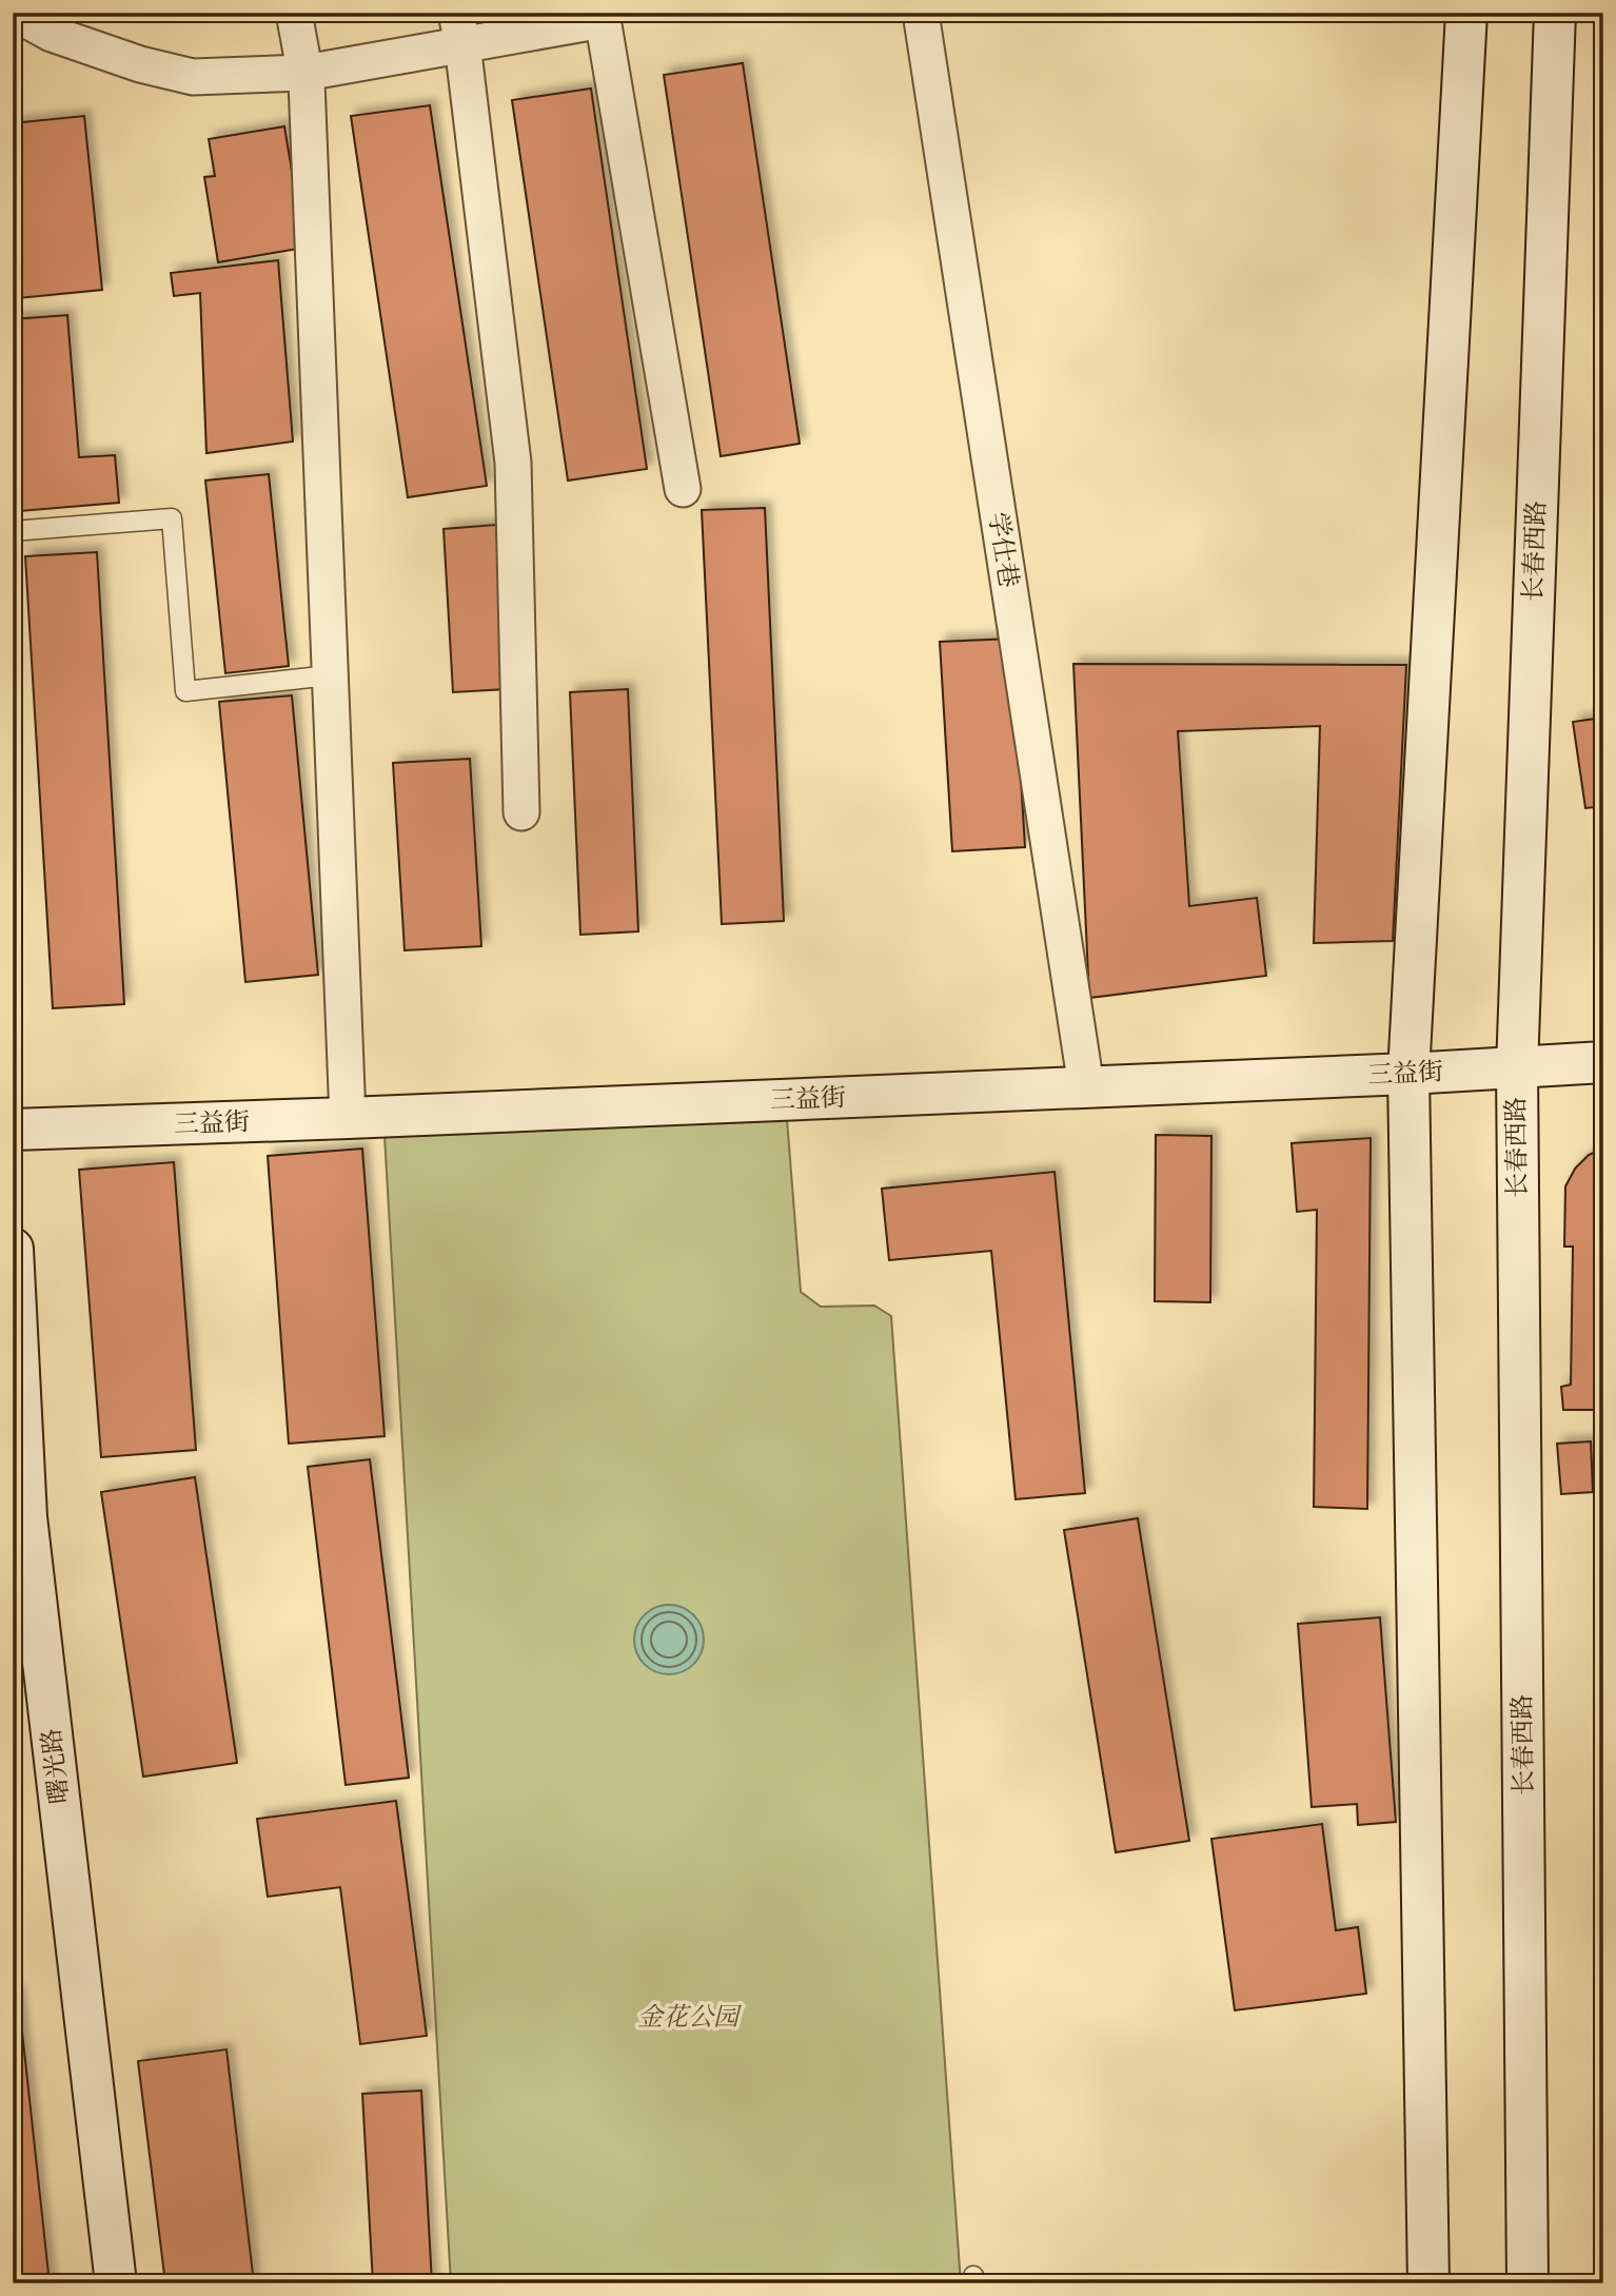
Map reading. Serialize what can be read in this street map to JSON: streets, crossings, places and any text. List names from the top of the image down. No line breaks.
{"streets":{"main road":["长春西路","三益街","曙光路"],"street":["学仕巷"]},"crossings":[["学仕巷","三益街"],["长春西路","三益街"]],"parks":["金花公园"]}
